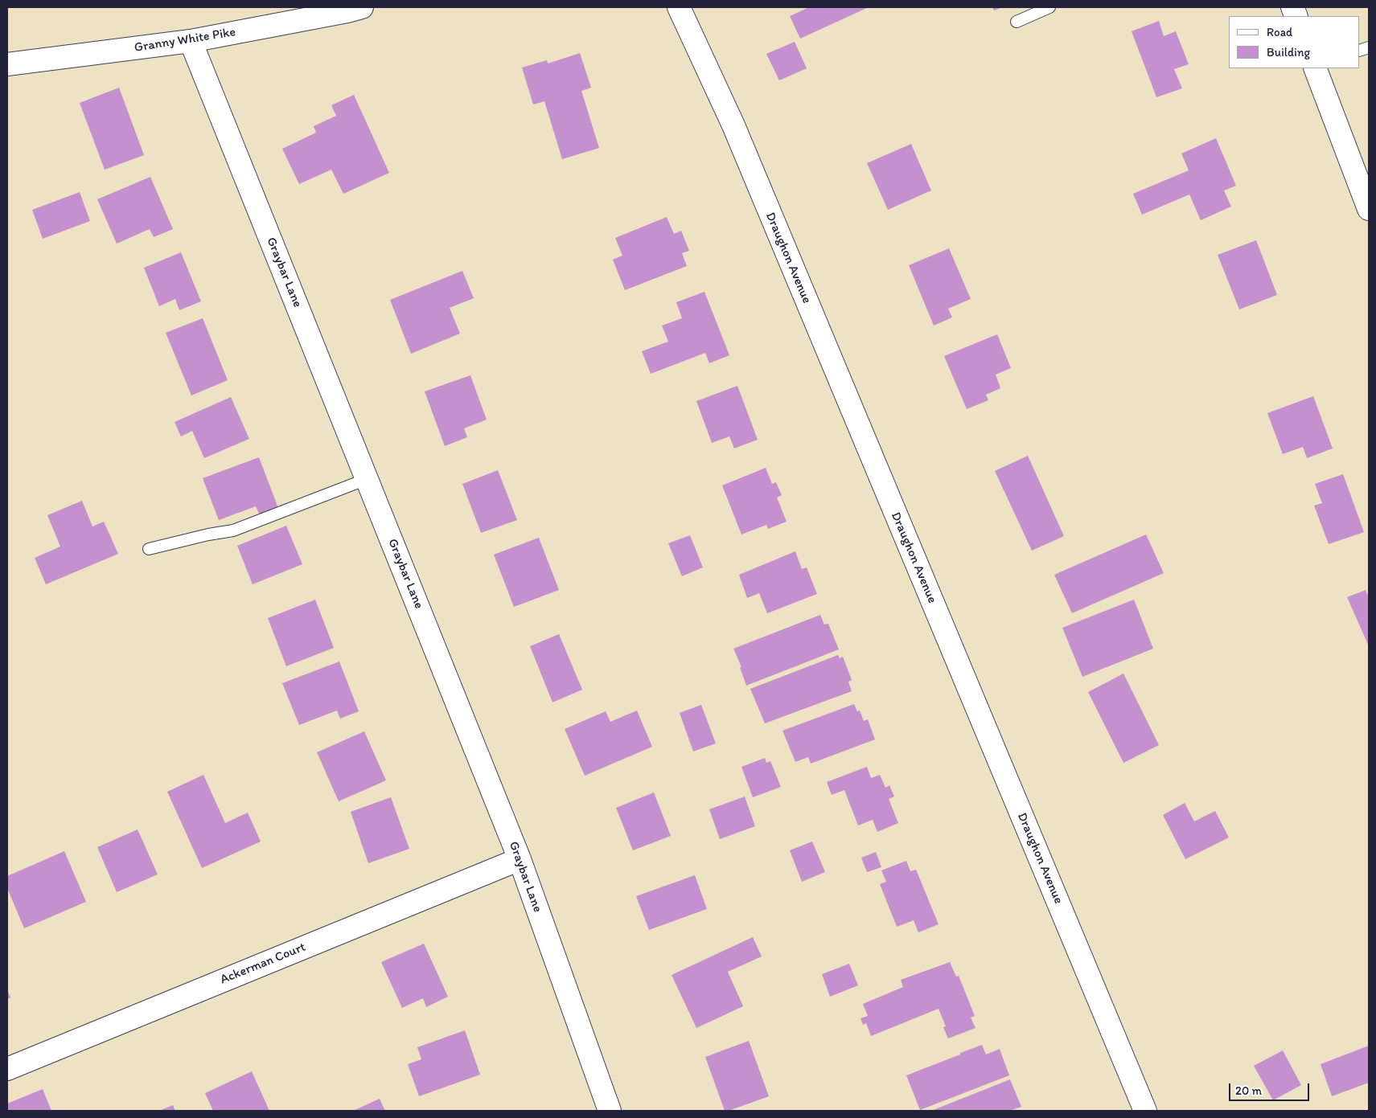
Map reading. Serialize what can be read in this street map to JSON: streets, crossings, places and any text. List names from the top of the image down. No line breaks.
{"streets":{"street":["Granny White Pike","Draughon Avenue","Graybar Lane","Ackerman Court"]},"crossings":[["Granny White Pike","Graybar Lane"],["Graybar Lane","Ackerman Court"]],"legend":["Road","Building"],"scale_bar":"20 m"}
